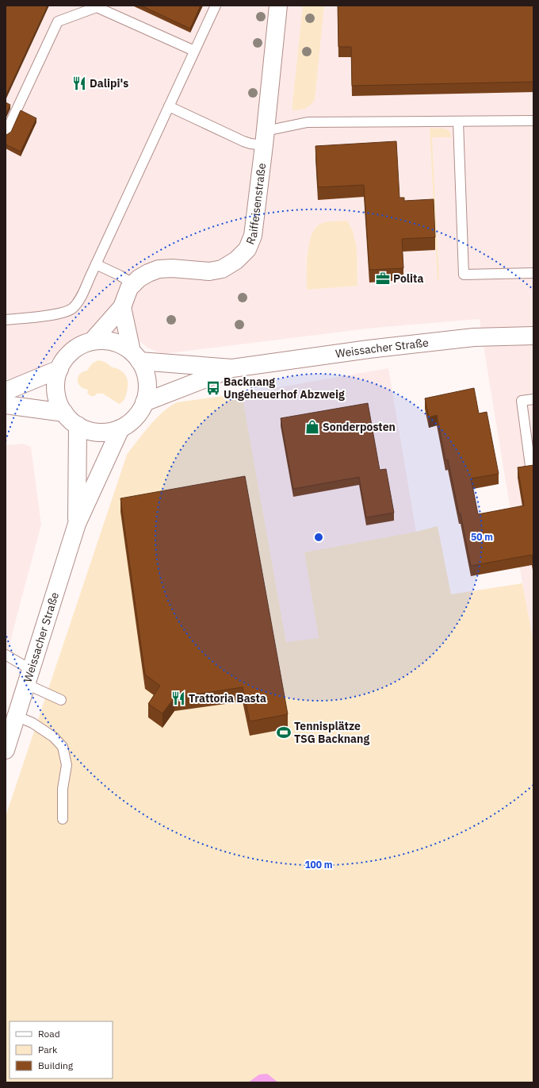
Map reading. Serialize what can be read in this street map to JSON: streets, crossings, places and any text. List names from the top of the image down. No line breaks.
{"streets":{"street":["Raiffeisenstraße","Weissacher Straße"]},"crossings":[["Raiffeisenstraße","Weissacher Straße"]],"places":{"restaurant":["Dalipi's","Trattoria Basta"],"office":["Polita"],"bus stop":["Backnang Ungeheuerhof Abzweig"],"shop":["Sonderposten"],"sports":["Tennisplätze TSG Backnang"]},"legend":["Road","Park","Building"],"rings":["50 m","100 m"]}
